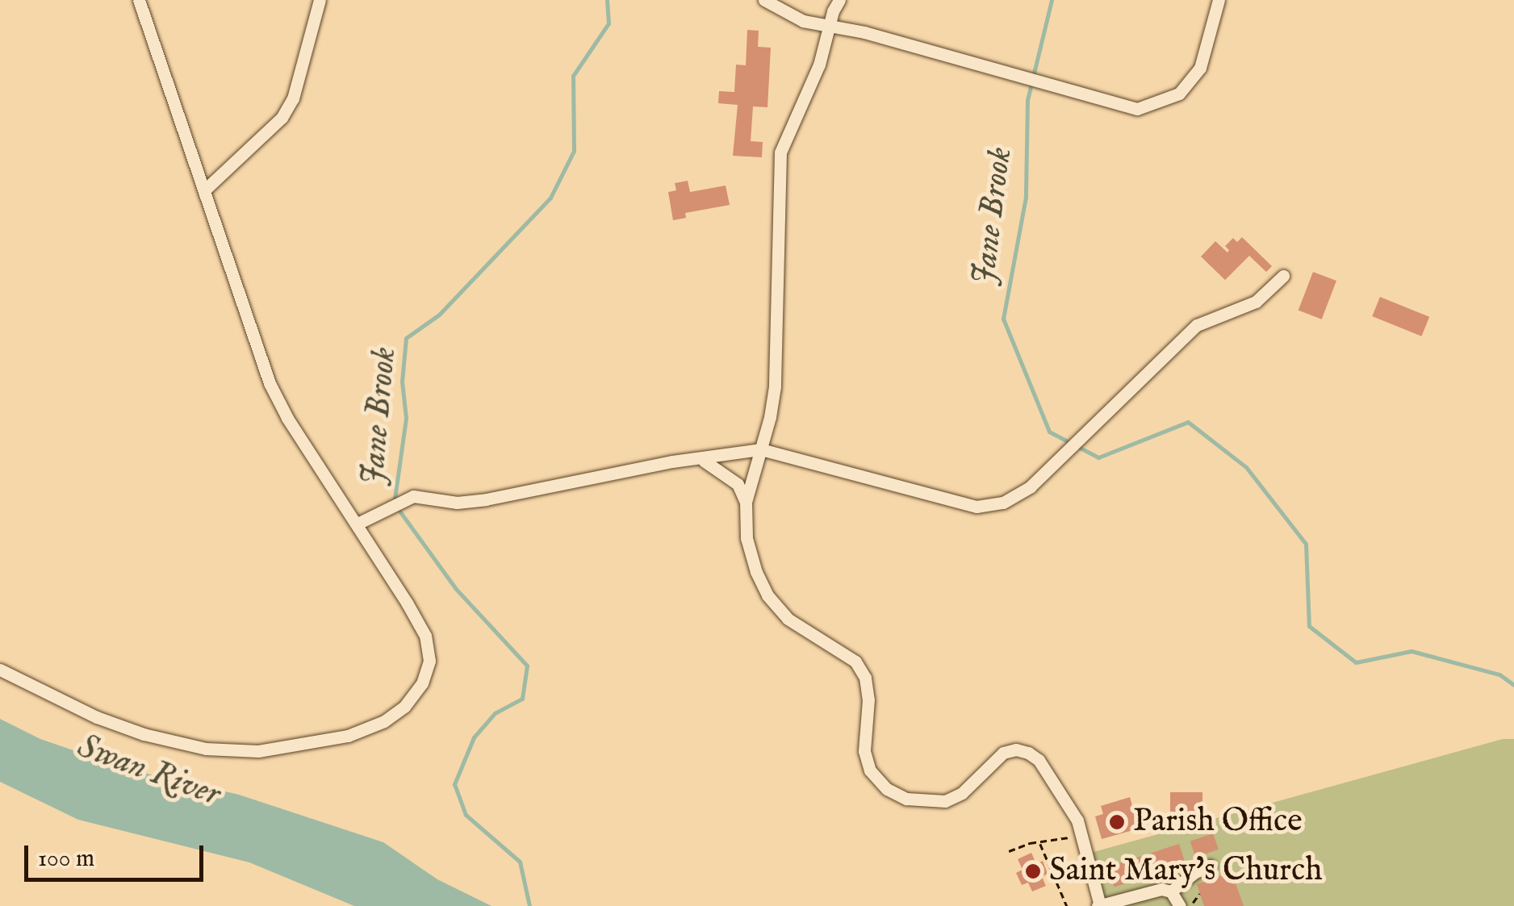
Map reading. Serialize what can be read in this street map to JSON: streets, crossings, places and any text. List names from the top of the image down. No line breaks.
{"water":["Jane Brook","Swan River"],"places":["Parish Office","Saint Mary's Church"],"scale_bar":"100 m"}
